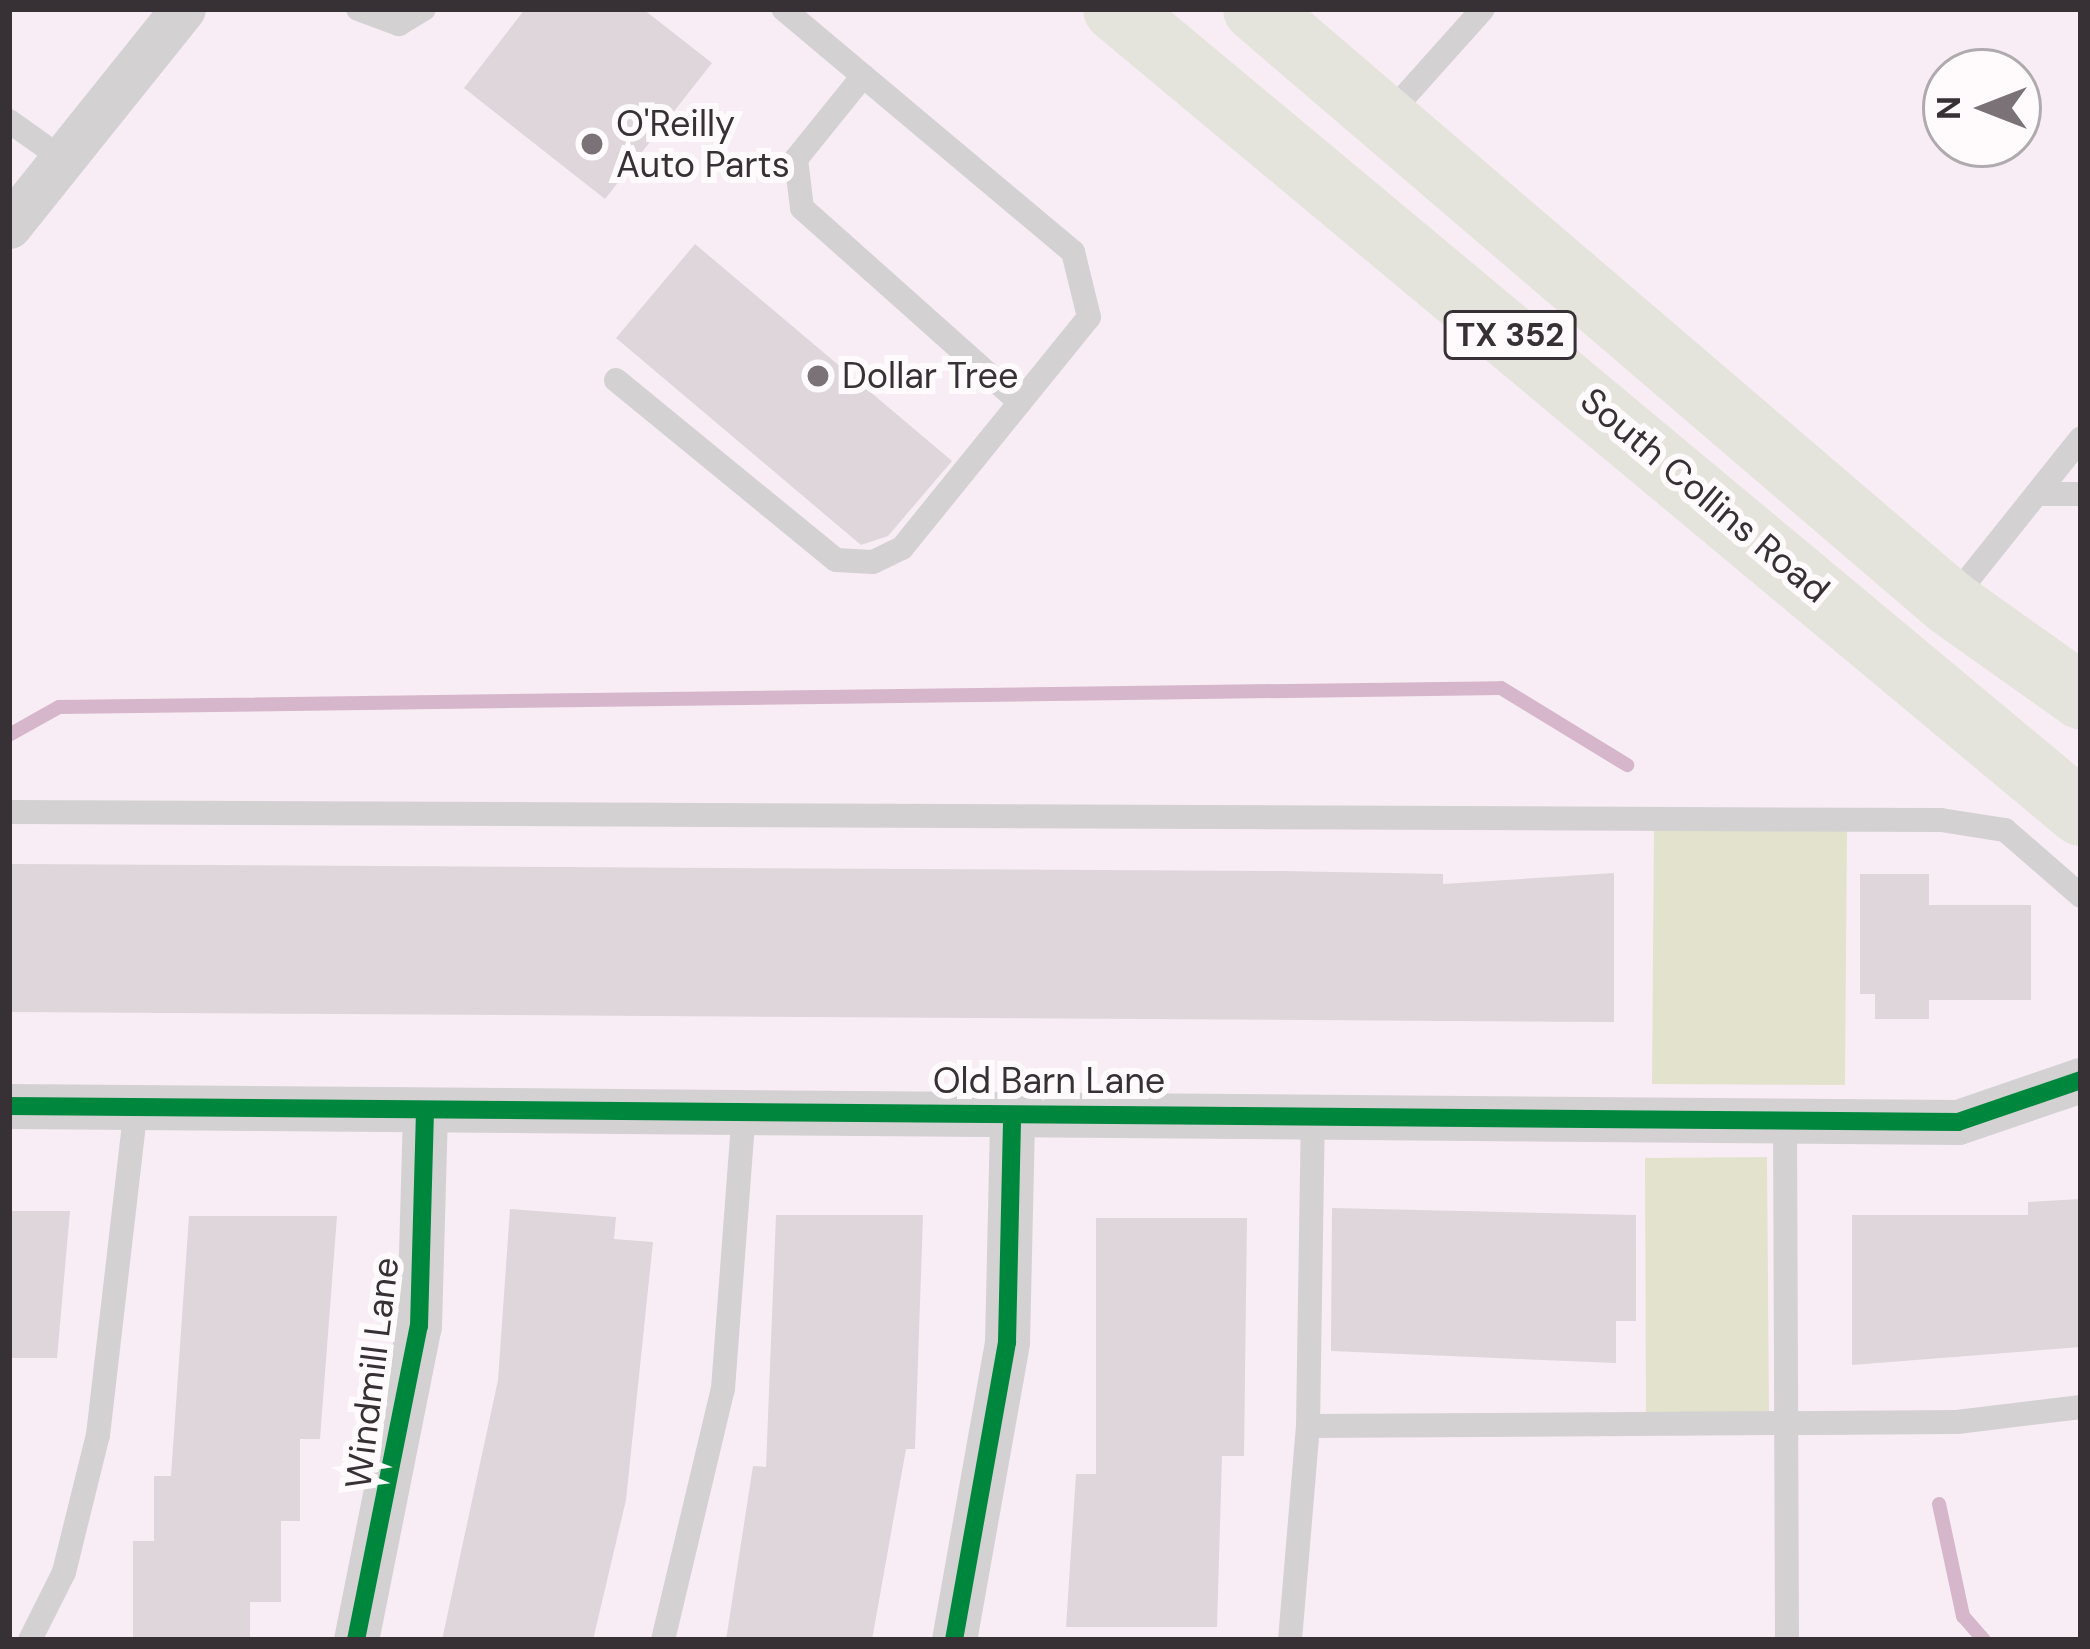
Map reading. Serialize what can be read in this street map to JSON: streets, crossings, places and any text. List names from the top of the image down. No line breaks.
{"streets":{"main road":["TX 352","South Collins Road"],"street":["Old Barn Lane","Windmill Lane"]},"crossings":[["TX 352","South Collins Road"],["Old Barn Lane","Windmill Lane"]],"places":["O'Reilly Auto Parts","Dollar Tree"],"north":"left"}
